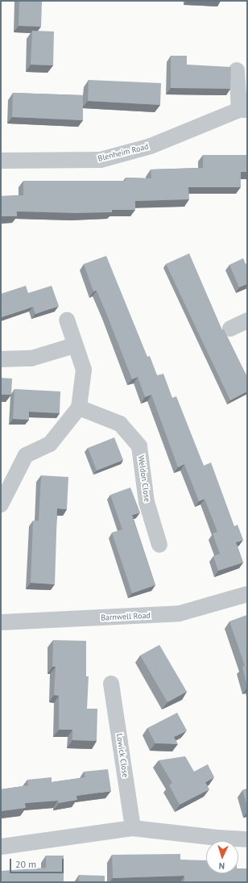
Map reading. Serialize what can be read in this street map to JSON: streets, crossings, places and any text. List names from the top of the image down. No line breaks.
{"streets":{"street":["Blenheim Road","Weldon Close","Barnwell Road","Lowick Close"]},"scale_bar":"20 m","north":"bottom"}
